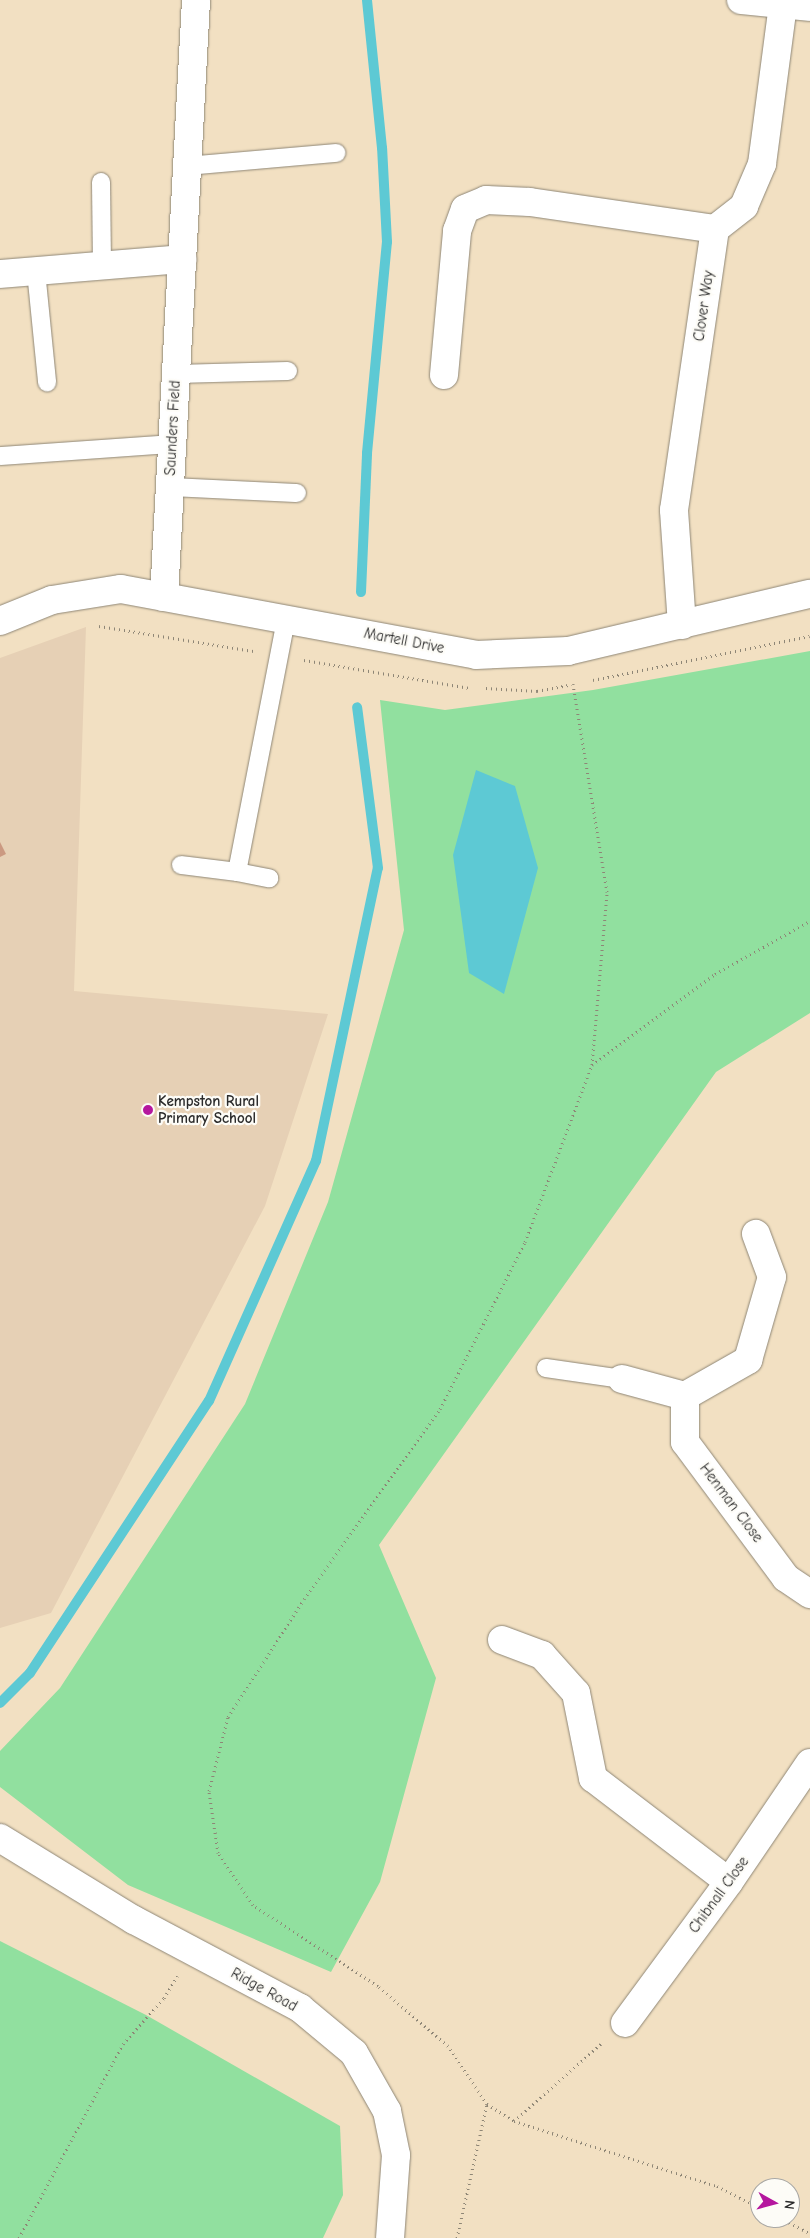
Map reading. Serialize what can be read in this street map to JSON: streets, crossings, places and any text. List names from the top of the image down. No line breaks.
{"streets":{"street":["Clover Way","Saunders Field","Martell Drive","Henman Close","Chibnall Close","Ridge Road"]},"crossings":[["Clover Way","Martell Drive"],["Saunders Field","Martell Drive"]],"places":["Kempston Rural Primary School"],"north":"right"}
